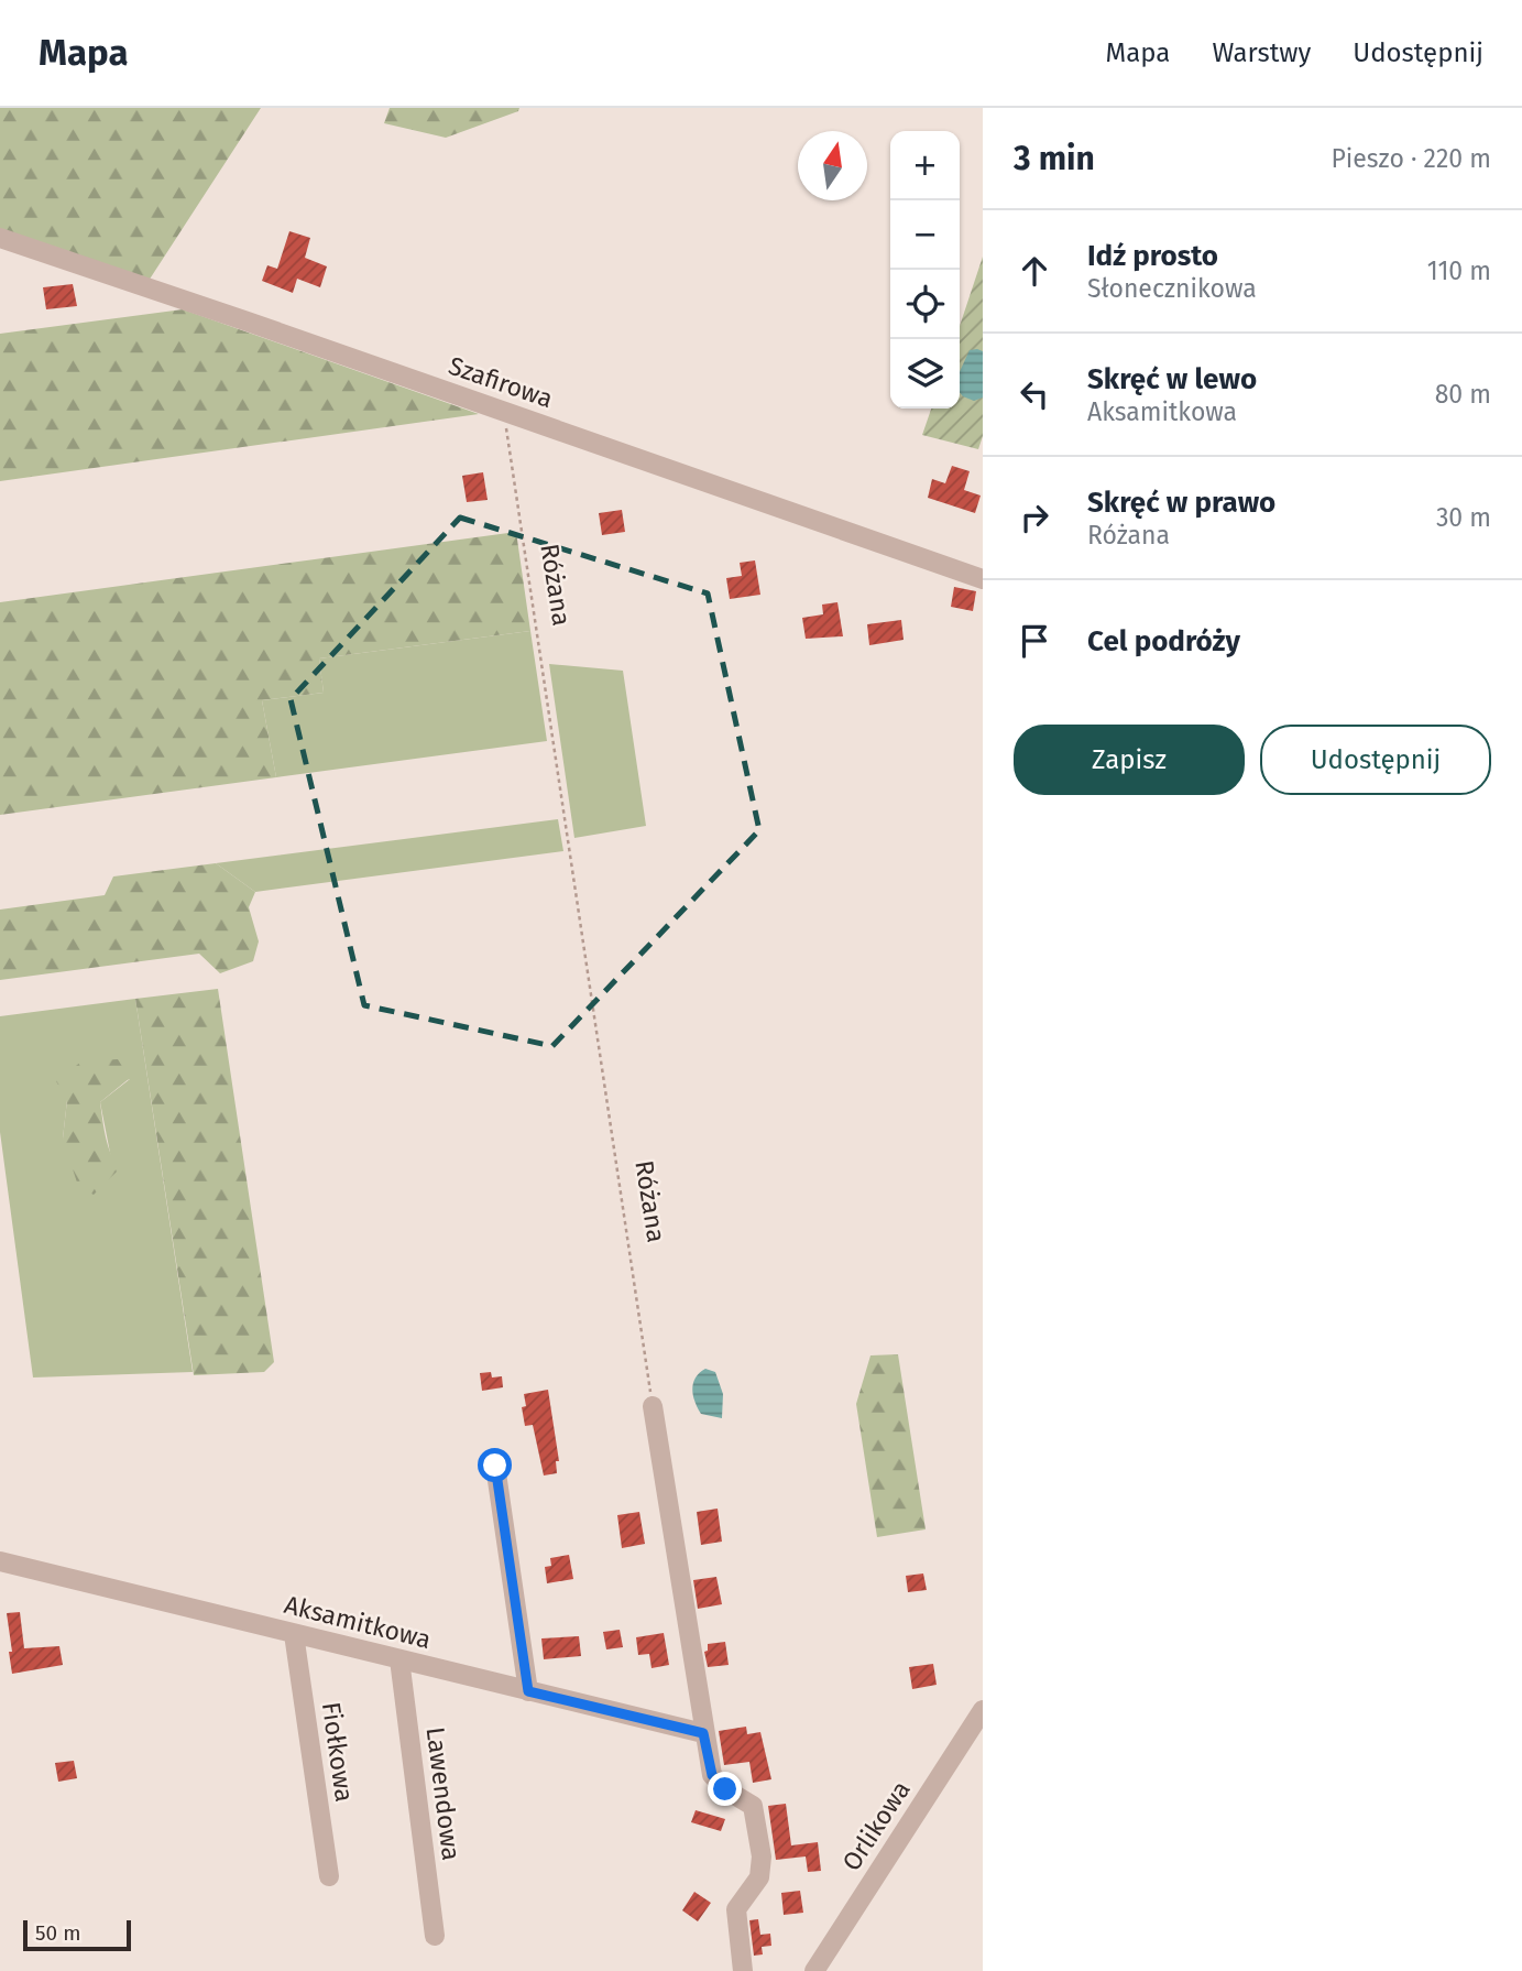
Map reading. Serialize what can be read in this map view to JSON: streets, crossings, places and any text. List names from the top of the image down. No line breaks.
{"streets":{"street":["Szafirowa","Aksamitkowa","Fiołkowa","Lawendowa","Orlikowa"],"path":["Różana"]},"crossings":[["Szafirowa","Różana"],["Aksamitkowa","Fiołkowa"],["Aksamitkowa","Lawendowa"]],"scale_bar":"50 m","north":"top","page":{"header":"Mapa","nav":["Mapa","Warstwy","Udostępnij"],"heading":["3 min","Pieszo · 220 m"],"map_buttons":["+","−"],"list":[["Idź prosto","Słonecznikowa","110 m"],["Skręć w lewo","Aksamitkowa","80 m"],["Skręć w prawo","Różana","30 m"],"Cel podróży"],"buttons":["Zapisz","Udostępnij"],"scale":"50 m"}}
